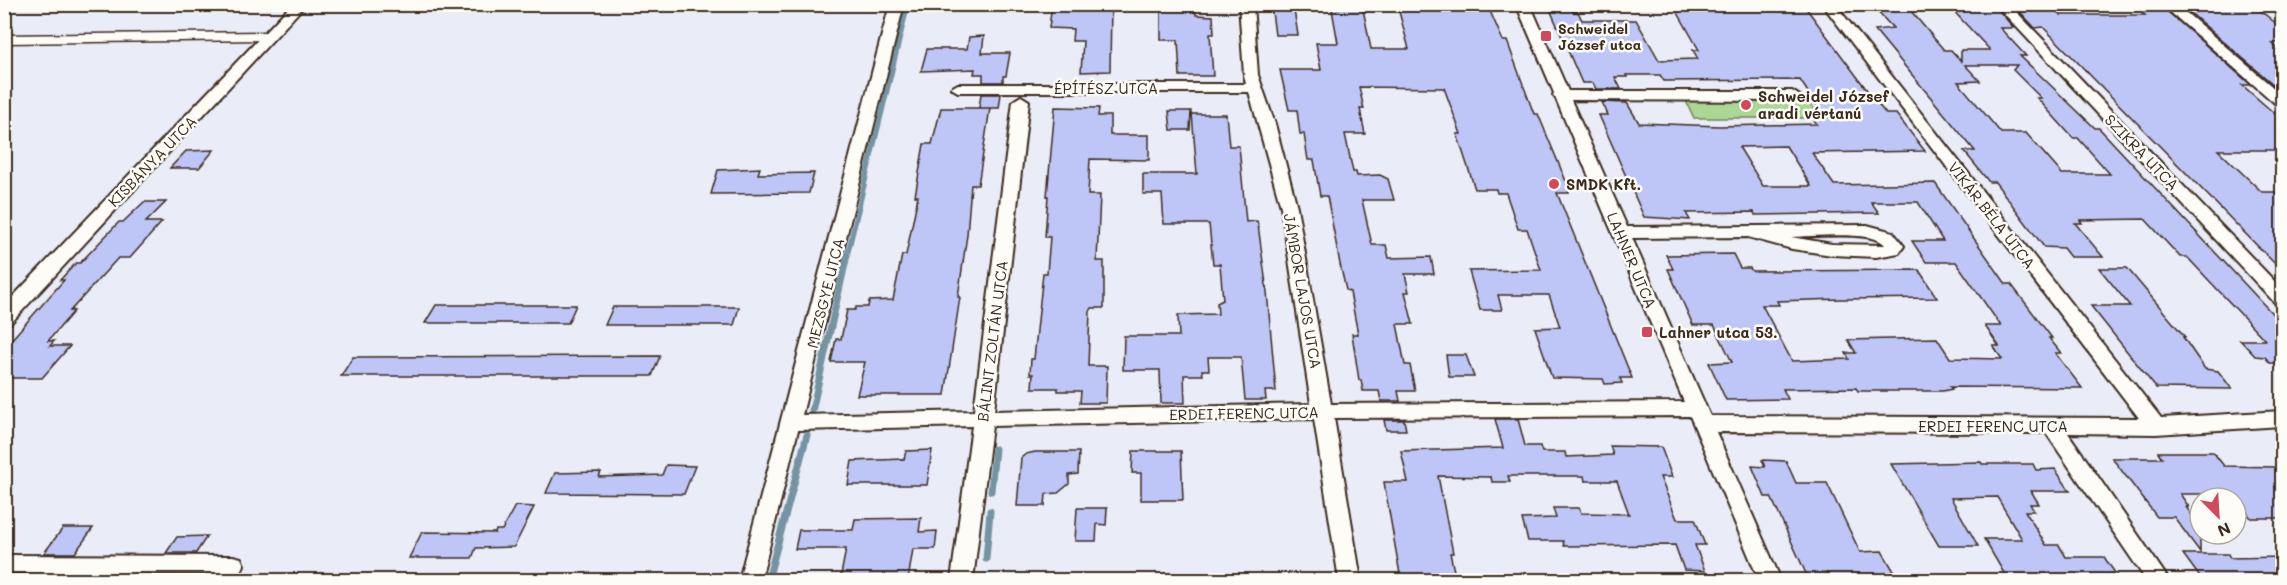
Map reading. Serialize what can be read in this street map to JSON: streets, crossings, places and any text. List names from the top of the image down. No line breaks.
{"streets":{"street":["ÉPÍTÉSZ UTCA","SZIKRA UTCA","KISBÁNYA UTCA","VIKÁR BÉLA UTCA","LAHNER UTCA","JÁMBOR LAJOS UTCA","MEZSGYE UTCA","BÁLINT ZOLTÁN UTCA","ERDEI FERENC UTCA"]},"crossings":[["ÉPÍTÉSZ UTCA","JÁMBOR LAJOS UTCA"],["VIKÁR BÉLA UTCA","ERDEI FERENC UTCA"],["LAHNER UTCA","ERDEI FERENC UTCA"],["JÁMBOR LAJOS UTCA","ERDEI FERENC UTCA"],["MEZSGYE UTCA","ERDEI FERENC UTCA"],["BÁLINT ZOLTÁN UTCA","ERDEI FERENC UTCA"]],"places":{"transit":["Schweidel József utca","Lahner utca 53."],"other":["Schweidel József aradi vértanú","SMDK Kft."]},"north":"bottom right"}
